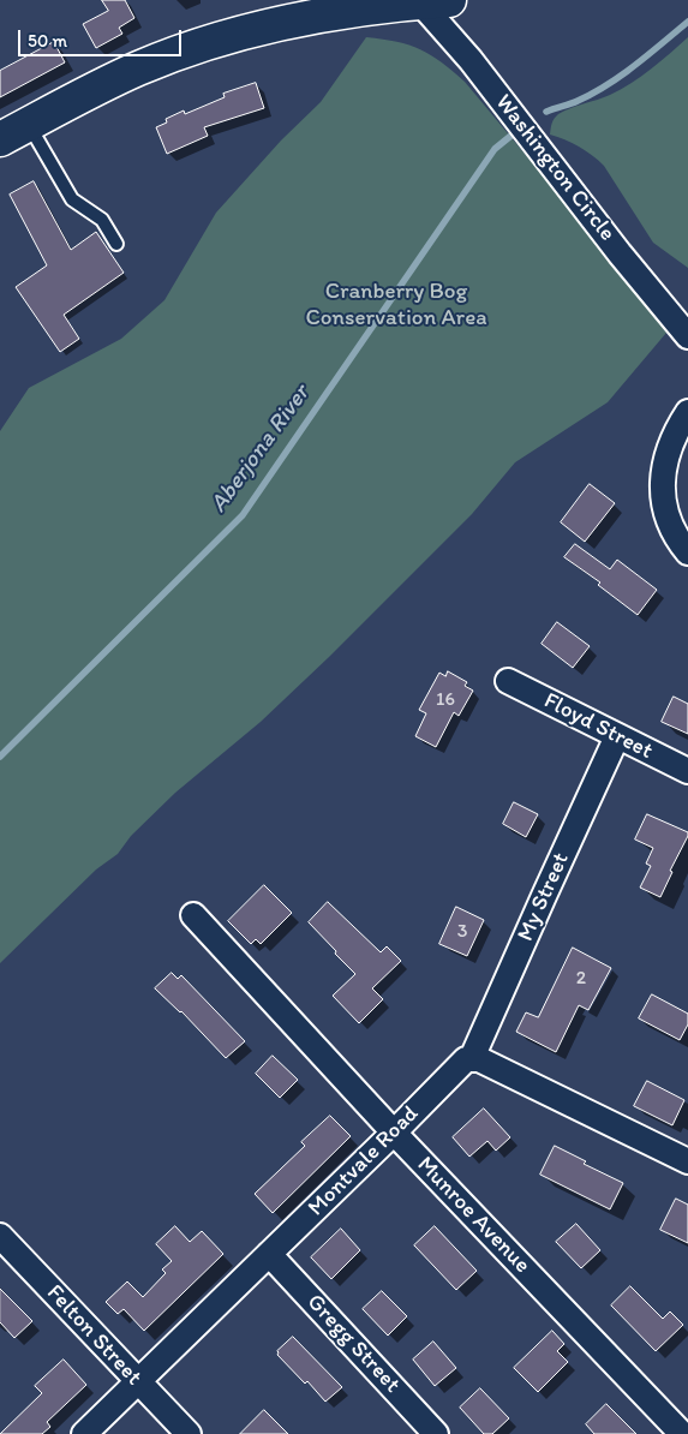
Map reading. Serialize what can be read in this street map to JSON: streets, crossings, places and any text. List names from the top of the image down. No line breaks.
{"streets":{"street":["Washington Circle","Floyd Street","My Street","Montvale Road","Munroe Avenue","Felton Street","Gregg Street"]},"crossings":[["Floyd Street","My Street"],["My Street","Montvale Road"],["Montvale Road","Munroe Avenue"],["Montvale Road","Felton Street"],["Montvale Road","Gregg Street"]],"water":["Aberjona River"],"parks":["Cranberry Bog Conservation Area"],"house_numbers":["16","3","2"],"scale_bar":"50 m"}
